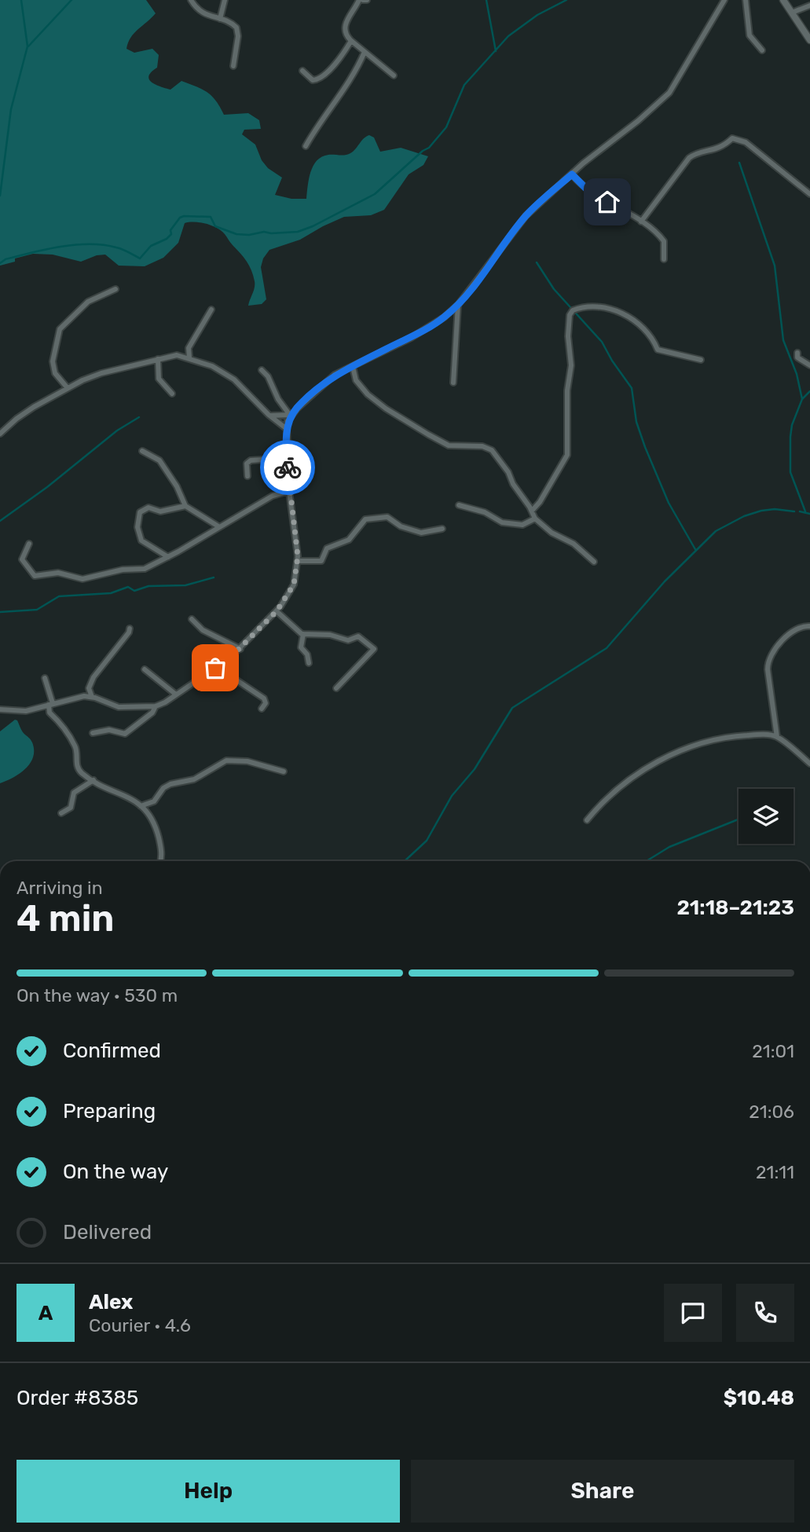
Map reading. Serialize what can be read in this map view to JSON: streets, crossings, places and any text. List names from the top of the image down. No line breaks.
{"page":{"heading":["4 min","Arriving in","21:18–21:23"],"panel":["Alex","Courier · 4.6","Order #8385","$10.48"],"bar":"On the way · 530 m","list":[["Confirmed","21:01"],["Preparing","21:06"],["On the way","21:11"],"Delivered"],"round":"A","buttons":["Help","Share"]}}
